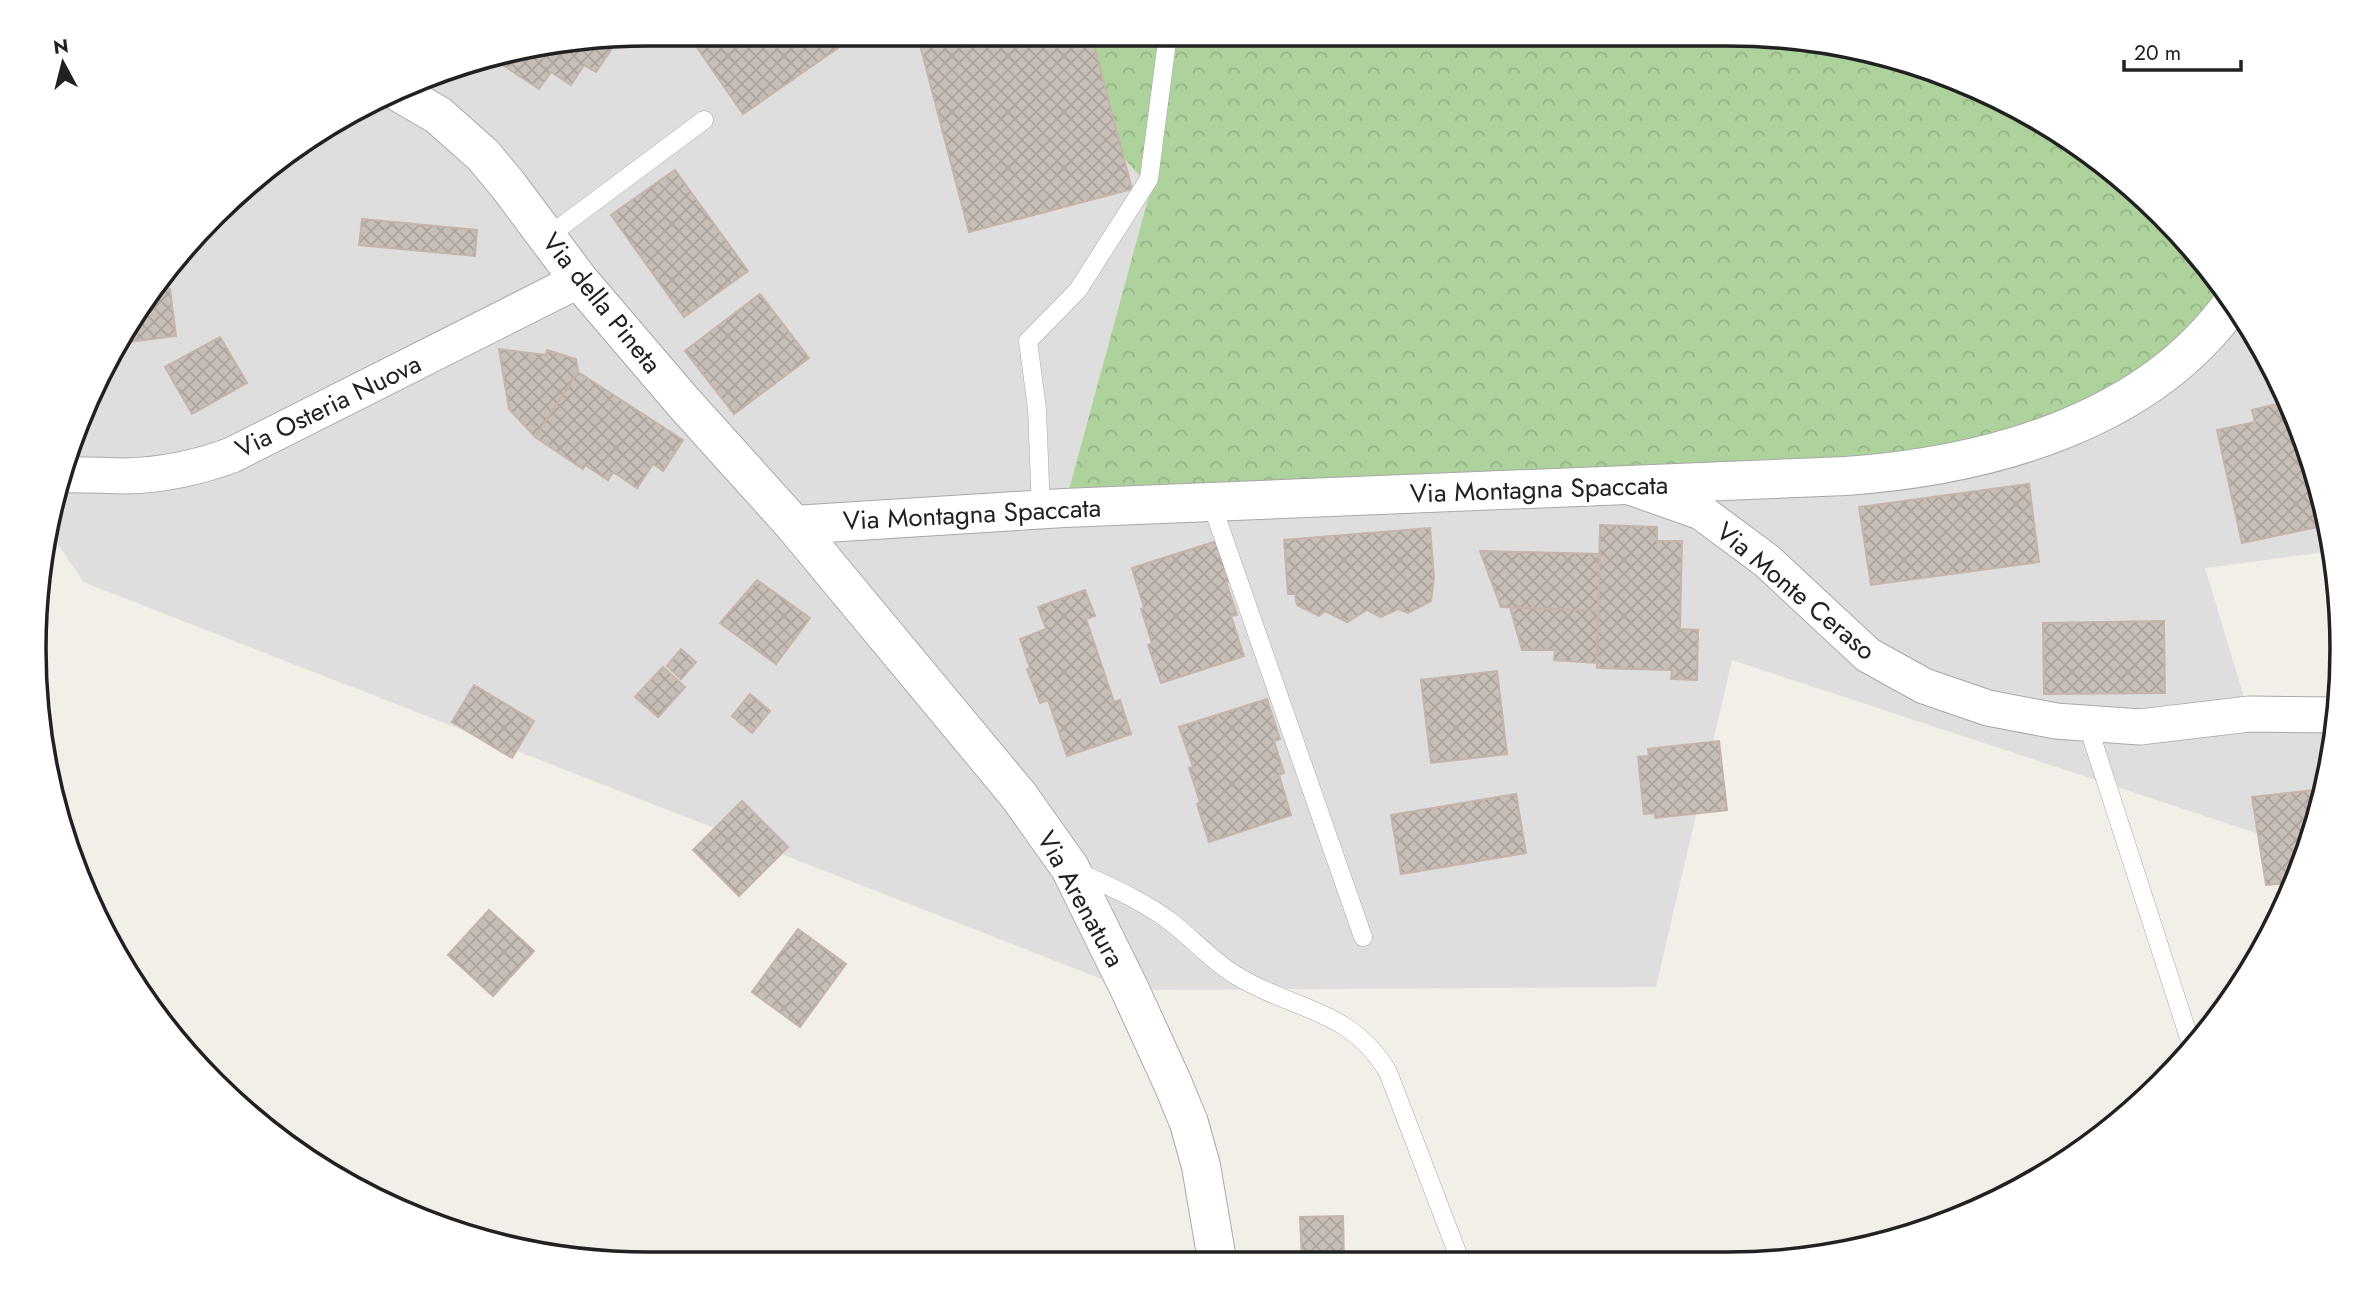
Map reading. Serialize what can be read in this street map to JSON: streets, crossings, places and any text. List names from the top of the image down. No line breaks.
{"streets":{"street":["Via della Pineta","Via Osteria Nuova","Via Montagna Spaccata","Via Monte Ceraso","Via Arenatura"]},"crossings":[["Via della Pineta","Via Osteria Nuova"],["Via della Pineta","Via Montagna Spaccata"],["Via della Pineta","Via Arenatura"],["Via Montagna Spaccata","Via Monte Ceraso"],["Via Montagna Spaccata","Via Arenatura"]],"scale_bar":"20 m","north":"top"}
